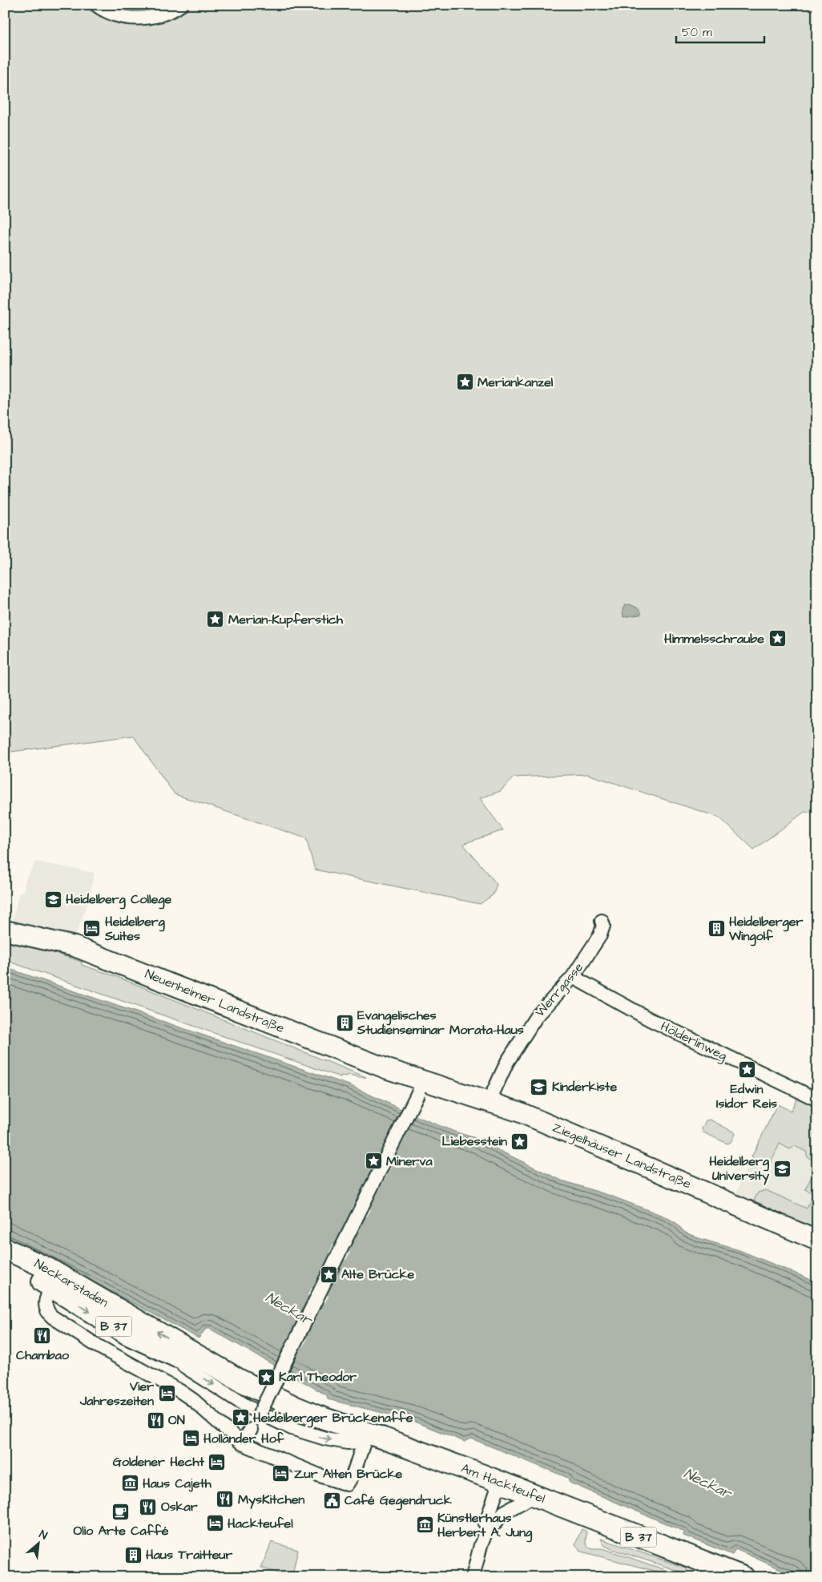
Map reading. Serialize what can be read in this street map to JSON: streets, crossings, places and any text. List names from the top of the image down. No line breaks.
{"streets":{"main road":["Neuenheimer Landstraße","Ziegelhäuser Landstraße","Neckarstaden","B 37","Am Hackteufel"],"street":["Werrgasse","Hölderlinweg"]},"crossings":[["Werrgasse","Hölderlinweg"],["Werrgasse","Ziegelhäuser Landstraße"],["Neuenheimer Landstraße","Ziegelhäuser Landstraße"],["Neckarstaden","Am Hackteufel"]],"water":["Neckar"],"places":{"place":["Meriankanzel","Merian-Kupferstich","Himmelsschraube","Edwin Isidor Reis","Liebesstein","Minerva","Alte Brücke","Karl Theodor","Heidelberger Brückenaffe"],"school or university":["Heidelberg College","Kinderkiste","Heidelberg University"],"hotel":["Heidelberg Suites","Vier Jahreszeiten","Holländer Hof","Goldener Hecht","Zur Alten Brücke","Hackteufel"],"building":["Heidelberger Wingolf","Evangelisches Studienseminar Morata-Haus","Haus Traitteur"],"restaurant":["Chambao","ON","MysKitchen","Oskar"],"museum":["Haus Cajeth","Künstlerhaus Herbert A. Jung"],"public building":["Café Gegendruck"],"cafe":["Olio Arte Caffé"]},"scale_bar":"50 m","north":"top right"}
